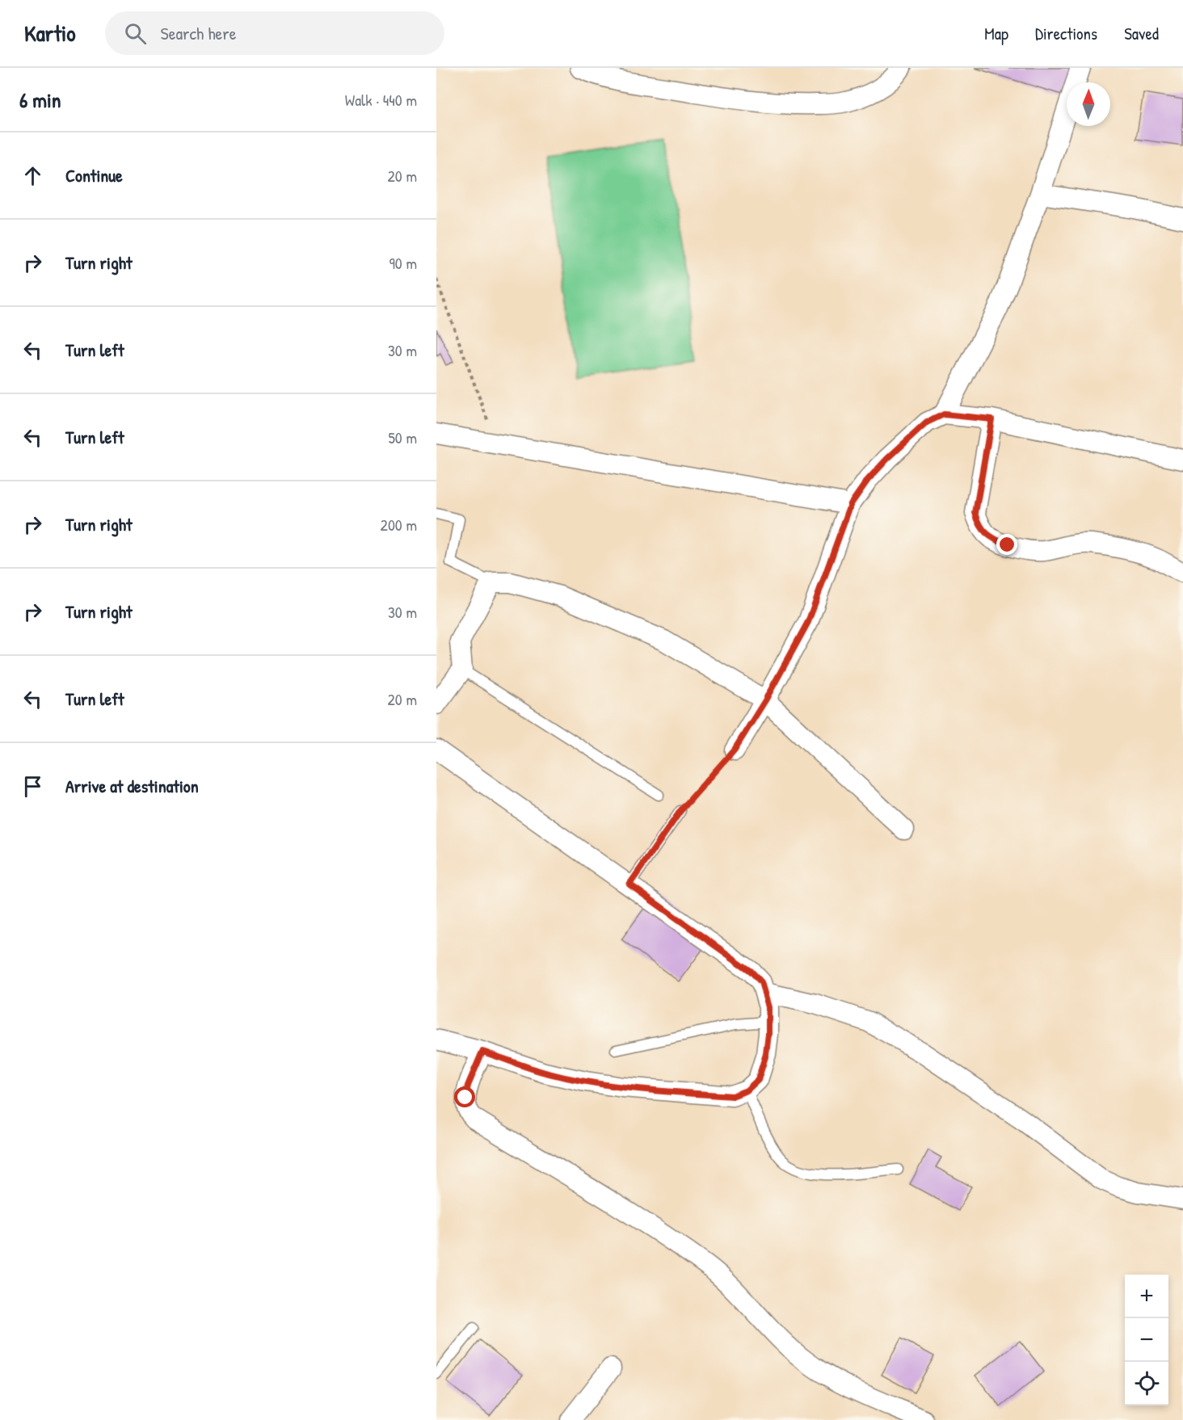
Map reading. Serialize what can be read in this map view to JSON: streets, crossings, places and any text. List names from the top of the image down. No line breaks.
{"north":"top","page":{"header":"Kartio","search":"Search here","nav":["Map","Directions","Saved"],"heading":["6 min","Walk · 440 m"],"list":[["Continue","20 m"],["Turn right","90 m"],["Turn left","30 m"],["Turn left","50 m"],["Turn right","200 m"],["Turn right","30 m"],["Turn left","20 m"],"Arrive at destination"],"map_buttons":["+","−"]}}
